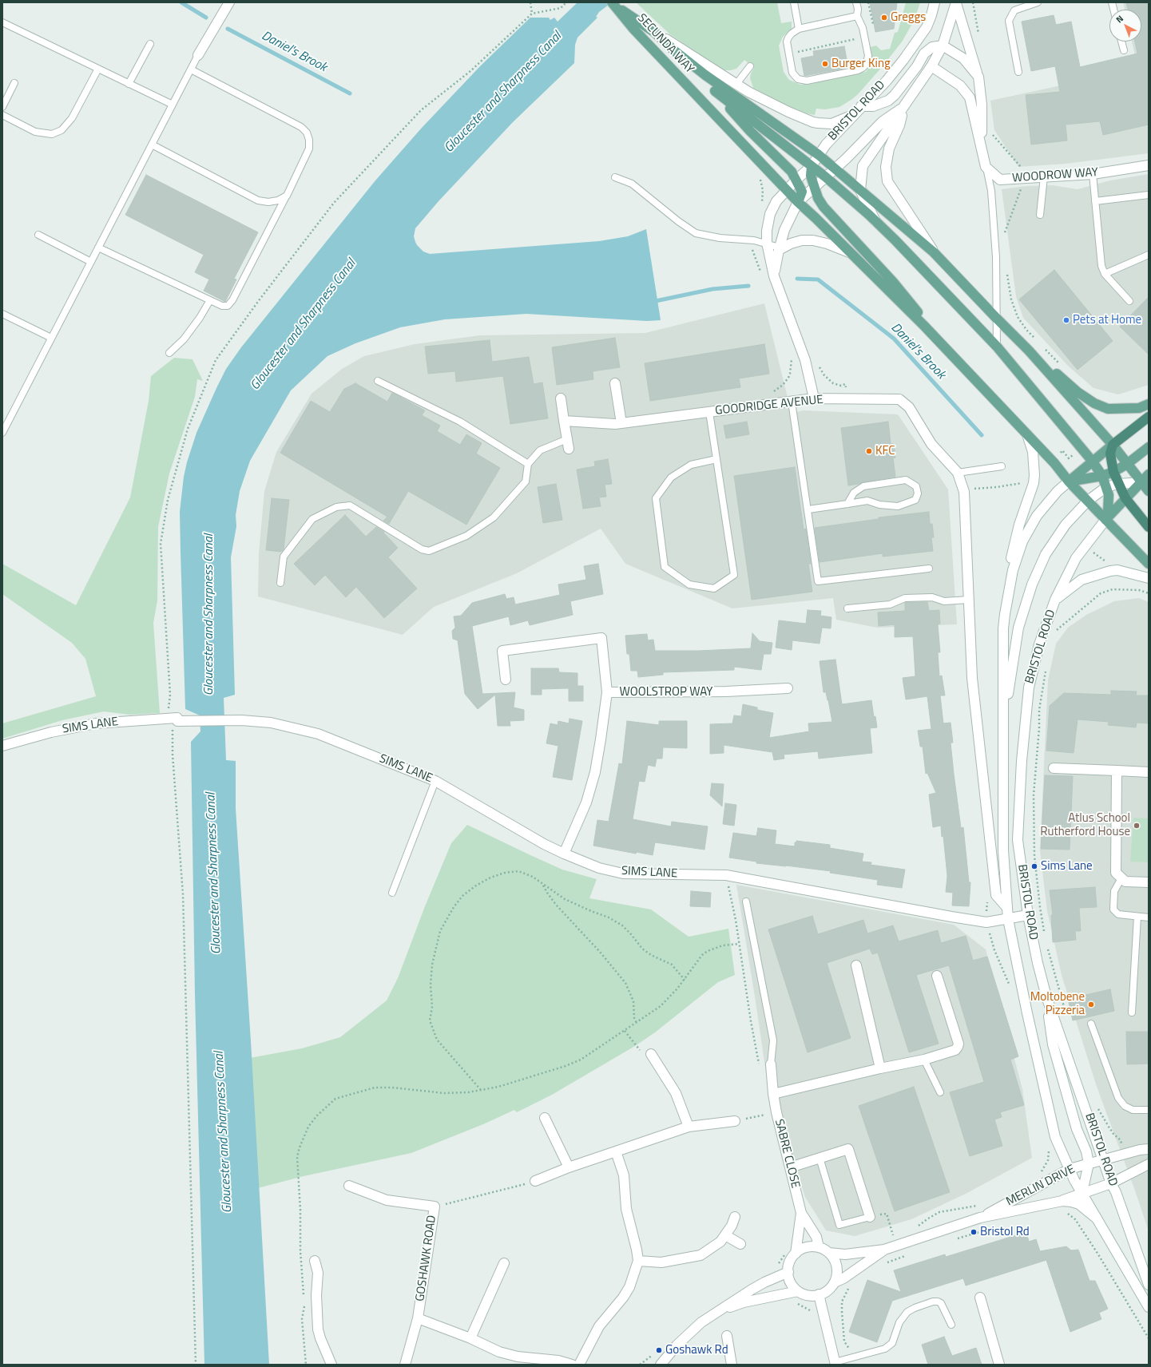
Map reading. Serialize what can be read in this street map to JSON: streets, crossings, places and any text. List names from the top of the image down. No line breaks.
{"streets":{"main road":["SECUNDA WAY"],"street":["BRISTOL ROAD","WOODROW WAY","GOODRIDGE AVENUE","WOOLSTROP WAY","SIMS LANE","SABRE CLOSE","MERLIN DRIVE","GOSHAWK ROAD"]},"crossings":[["SECUNDA WAY","BRISTOL ROAD"],["BRISTOL ROAD","GOODRIDGE AVENUE"],["BRISTOL ROAD","SIMS LANE"],["BRISTOL ROAD","MERLIN DRIVE"],["WOOLSTROP WAY","SIMS LANE"],["SABRE CLOSE","MERLIN DRIVE"]],"water":["Daniel's Brook","Gloucester and Sharpness Canal"],"places":["Greggs","Burger King","Pets at Home","KFC","Atlus School Rutherford House","Sims Lane","Moltobene Pizzeria","Bristol Rd","Goshawk Rd"],"north":"top left"}
